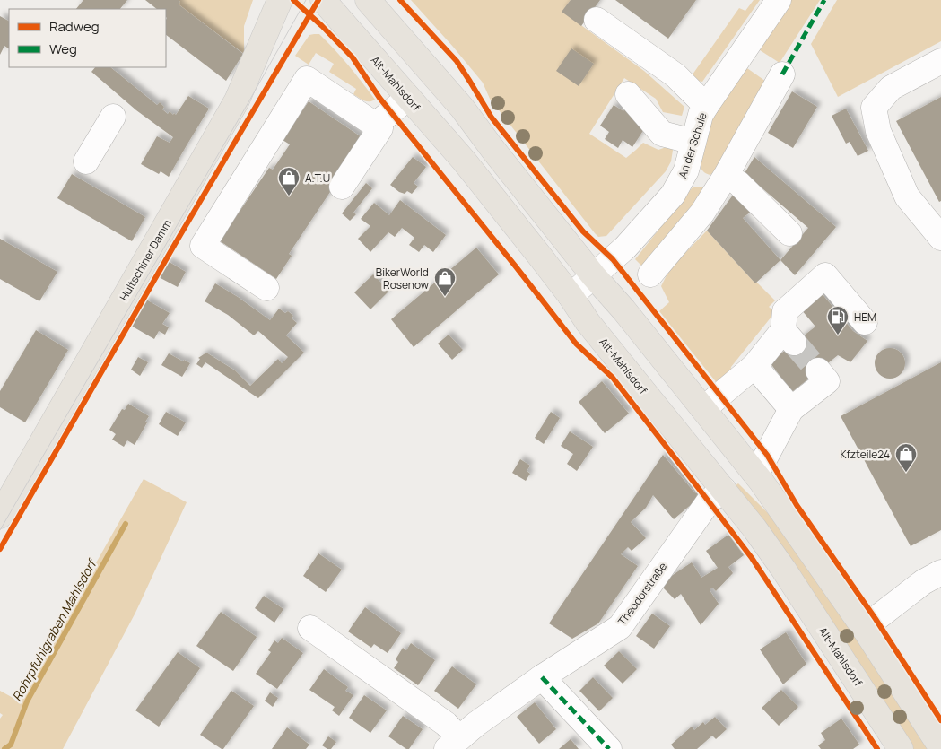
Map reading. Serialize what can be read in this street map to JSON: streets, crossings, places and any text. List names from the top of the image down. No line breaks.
{"streets":{"main road":["Alt-Mahlsdorf","Hultschiner Damm"],"street":["An der Schule","Theodorstraße"]},"crossings":[["Alt-Mahlsdorf","An der Schule"],["Alt-Mahlsdorf","Theodorstraße"]],"water":["Rohrpfuhlgraben Mahlsdorf"],"places":{"shop":["A.T.U","BikerWorld Rosenow","Kfzteile24"],"fuel station":["HEM"]},"legend":["Radweg","Weg"]}
